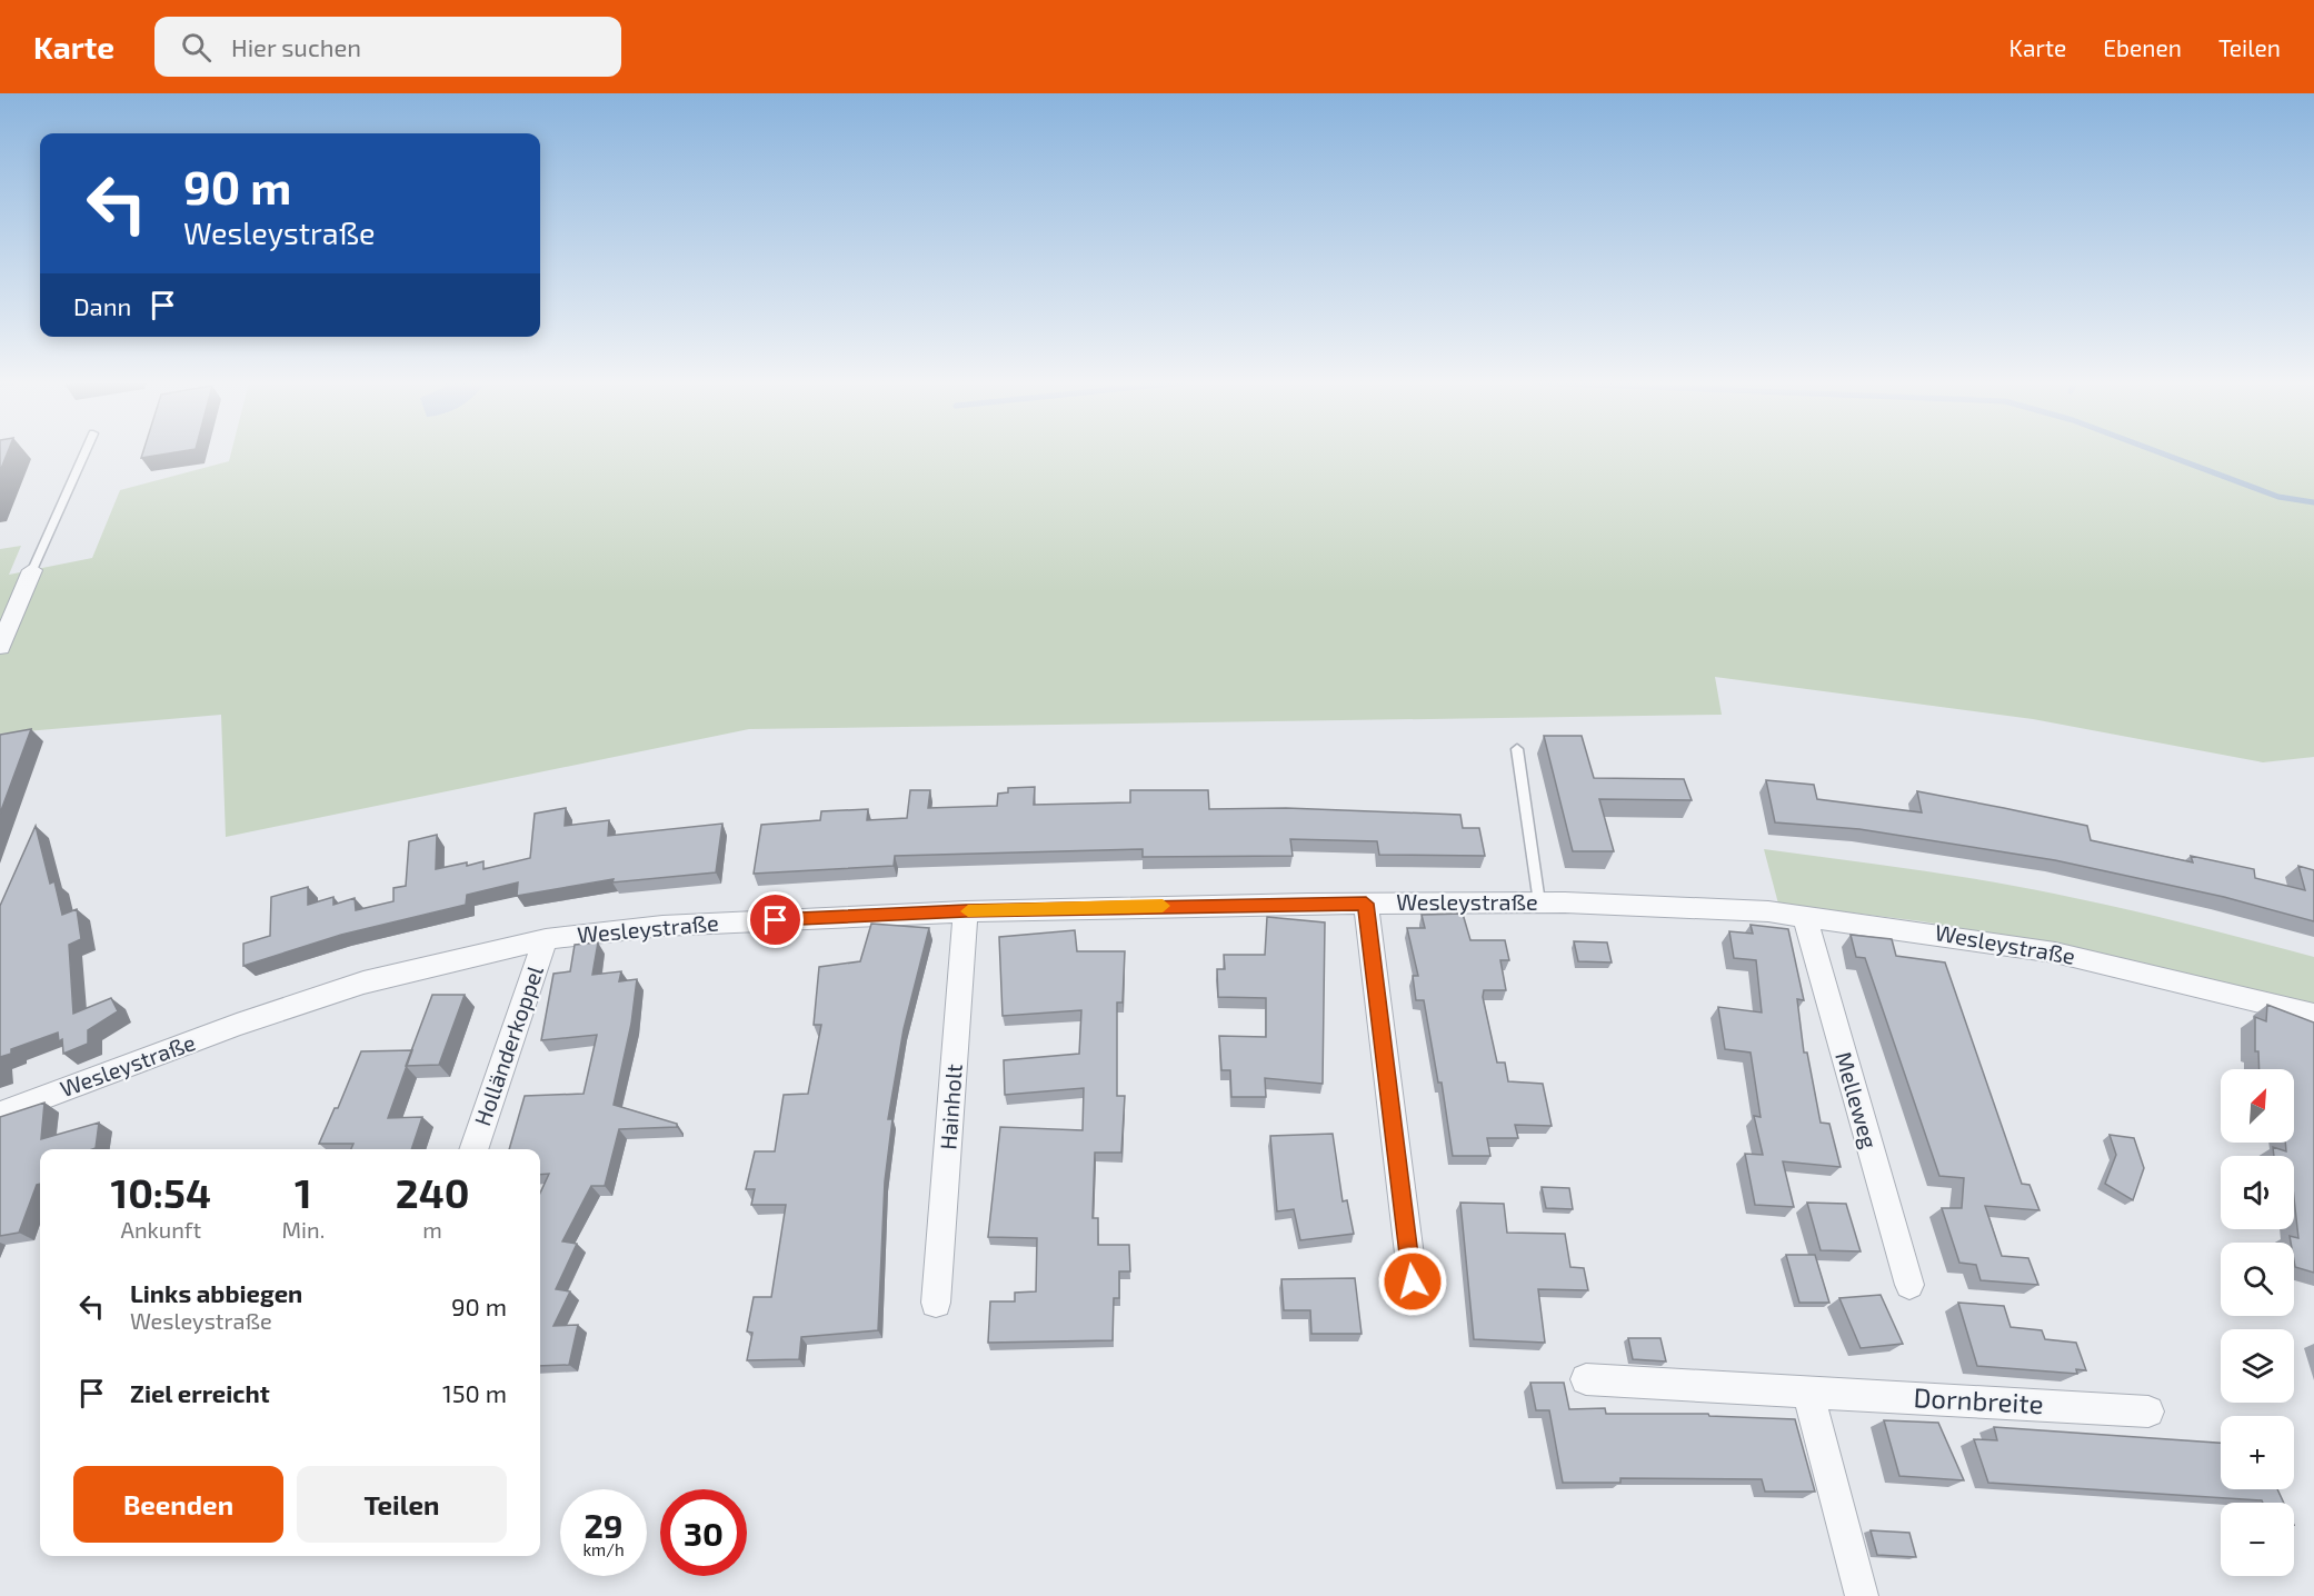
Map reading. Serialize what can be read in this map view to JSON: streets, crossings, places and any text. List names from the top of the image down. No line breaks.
{"streets":{"street":["Wesleystraße","Holländerkoppel","Melleweg","Hainholt","Dornbreite"]},"crossings":[["Wesleystraße","Holländerkoppel"],["Wesleystraße","Melleweg"],["Wesleystraße","Hainholt"]],"north":"top right","page":{"header":"Karte","search":"Hier suchen","nav":["Karte","Ebenen","Teilen"],"turn":["90 m","Wesleystraße"],"then":"Dann","map_buttons":["+","−"],"eta":["10:54","Ankunft","1","Min.","240","m"],"list":[{"name":"Links abbiegen","note":"Wesleystraße","value":"90 m"},{"name":"Ziel erreicht","value":"150 m"}],"buttons":["Beenden","Teilen"],"speed":"29 km/h","limit":"30"}}
